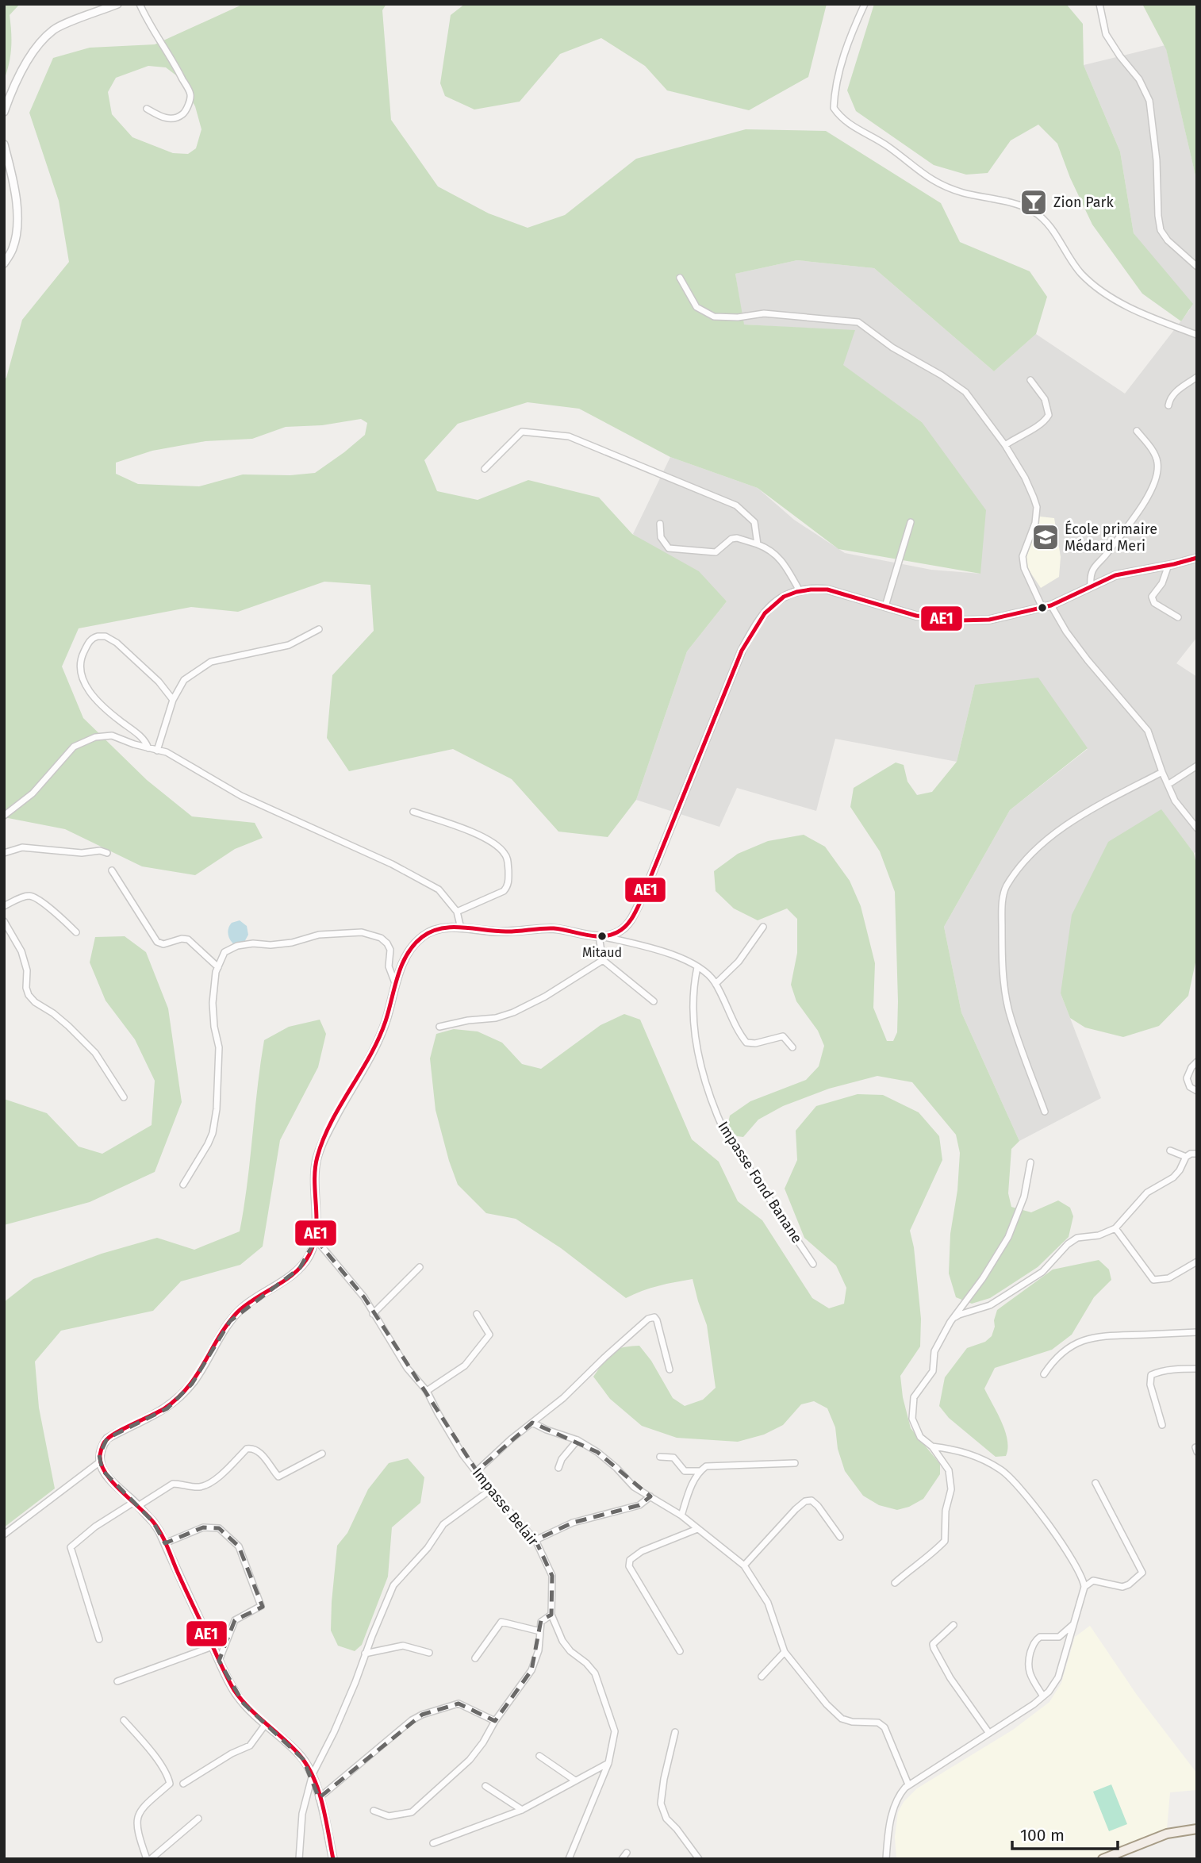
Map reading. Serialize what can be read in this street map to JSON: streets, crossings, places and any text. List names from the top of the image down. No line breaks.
{"streets":{"street":["Impasse Fond Banane","Impasse Belair"]},"places":{"bar":["Zion Park"],"school or university":["École primaire Médard Meri"],"other":["Mitaud"]},"lines":["transit line AE1"],"scale_bar":"100 m"}
